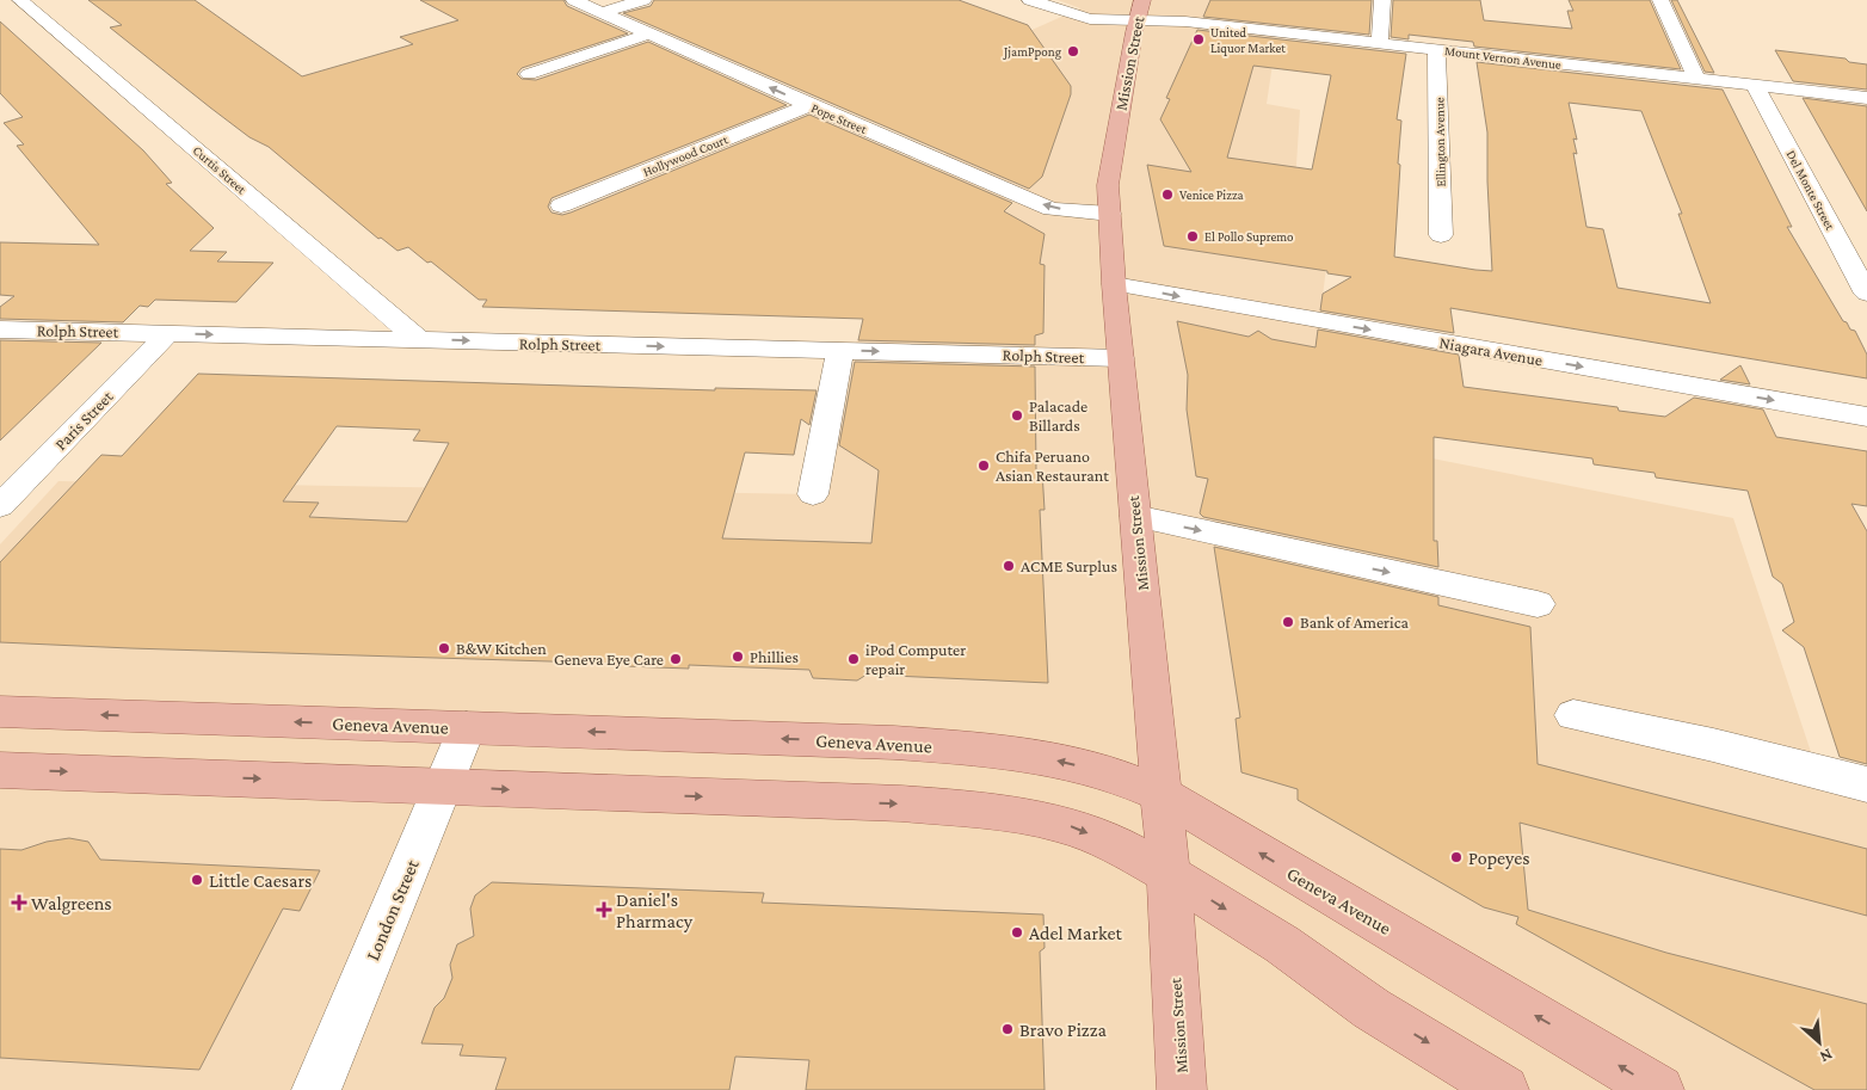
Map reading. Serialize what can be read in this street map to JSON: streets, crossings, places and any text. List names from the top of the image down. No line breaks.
{"streets":{"main road":["Mission Street","Geneva Avenue"],"street":["Mount Vernon Avenue","Pope Street","Ellington Avenue","Hollywood Court","Curtis Street","Del Monte Street","Rolph Street","Niagara Avenue","Paris Street","London Street"]},"crossings":[["Mount Vernon Avenue","Mission Street"],["Mount Vernon Avenue","Ellington Avenue"],["Mount Vernon Avenue","Del Monte Street"],["Mission Street","Pope Street"],["Mission Street","Rolph Street"],["Mission Street","Niagara Avenue"],["Mission Street","Geneva Avenue"],["Pope Street","Hollywood Court"],["Curtis Street","Rolph Street"],["Rolph Street","Paris Street"],["Geneva Avenue","London Street"]],"one_way":["Pope Street","Rolph Street"],"places":{"other":["United Liquor Market","JjamPpong","Venice Pizza","El Pollo Supremo","Palacade Billards","Chifa Peruano Asian Restaurant","ACME Surplus","Bank of America","B&W Kitchen","Phillies","Geneva Eye Care","iPod Computer repair","Popeyes","Little Caesars","Adel Market","Bravo Pizza"],"health":["Walgreens","Daniel's Pharmacy"]},"north":"bottom right"}
